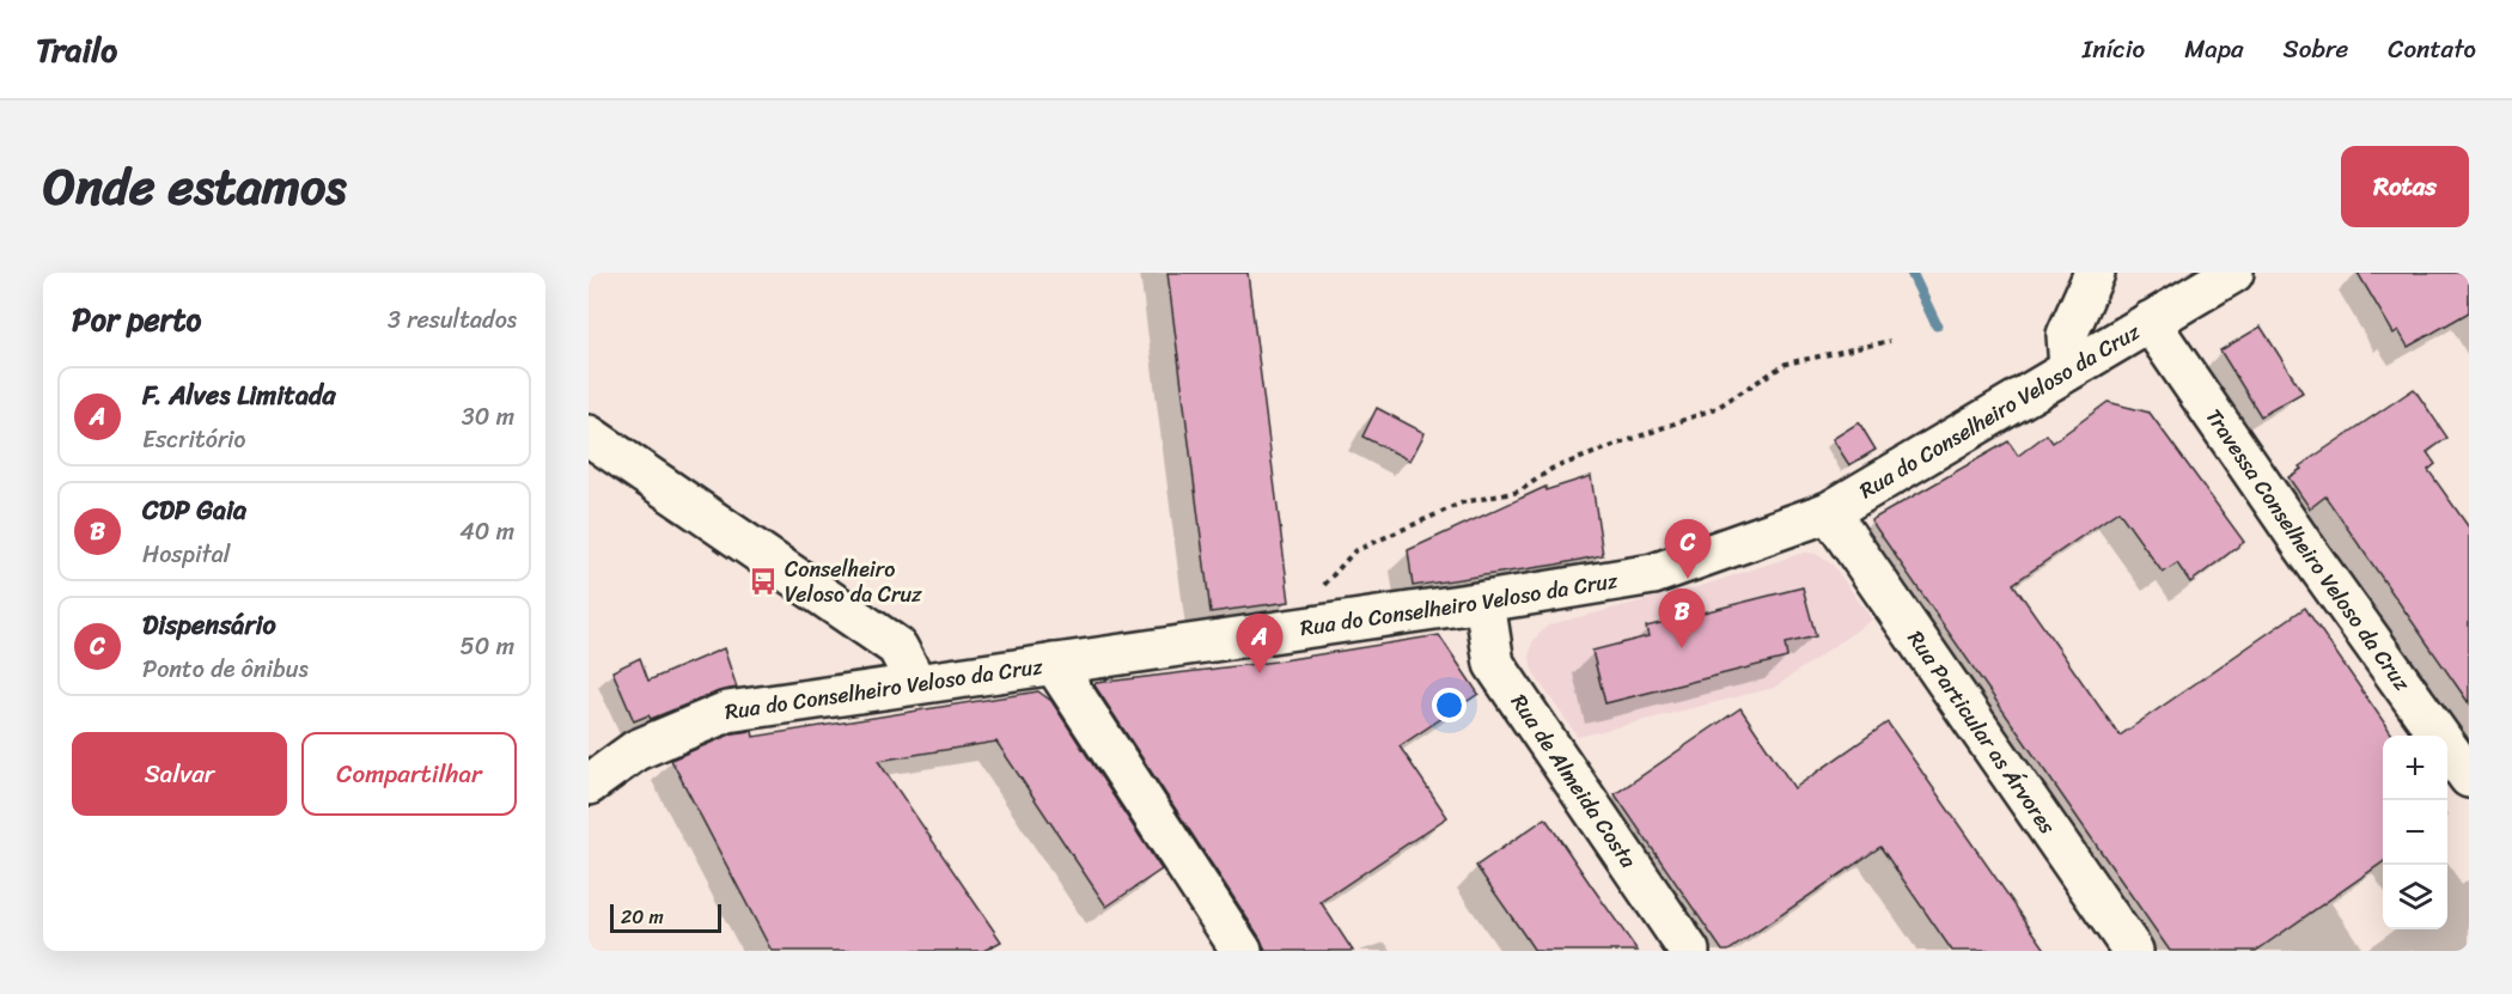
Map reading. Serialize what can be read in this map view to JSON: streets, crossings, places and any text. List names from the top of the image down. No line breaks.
{"streets":{"street":["Rua do Conselheiro Veloso da Cruz","Travessa Conselheiro Veloso da Cruz","Rua Particular as Árvores","Rua de Almeida Costa"]},"crossings":[["Rua do Conselheiro Veloso da Cruz","Travessa Conselheiro Veloso da Cruz"],["Rua do Conselheiro Veloso da Cruz","Rua Particular as Árvores"],["Rua do Conselheiro Veloso da Cruz","Rua de Almeida Costa"]],"places":{"bus stop":["Conselheiro Veloso da Cruz"]},"scale_bar":"20 m","page":{"header":"Trailo","nav":["Início","Mapa","Sobre","Contato"],"title":"Onde estamos","buttons":["Rotas",["Salvar","Compartilhar"]],"heading":["Por perto","3 resultados"],"list":[{"mark":"A","name":"F. Alves Limitada","note":"Escritório","value":"30 m"},{"mark":"B","name":"CDP Gaia","note":"Hospital","value":"40 m"},{"mark":"C","name":"Dispensário","note":"Ponto de ônibus","value":"50 m"}],"pins":["C","B","A"],"map_buttons":["+","−"],"scale":"20 m"}}
